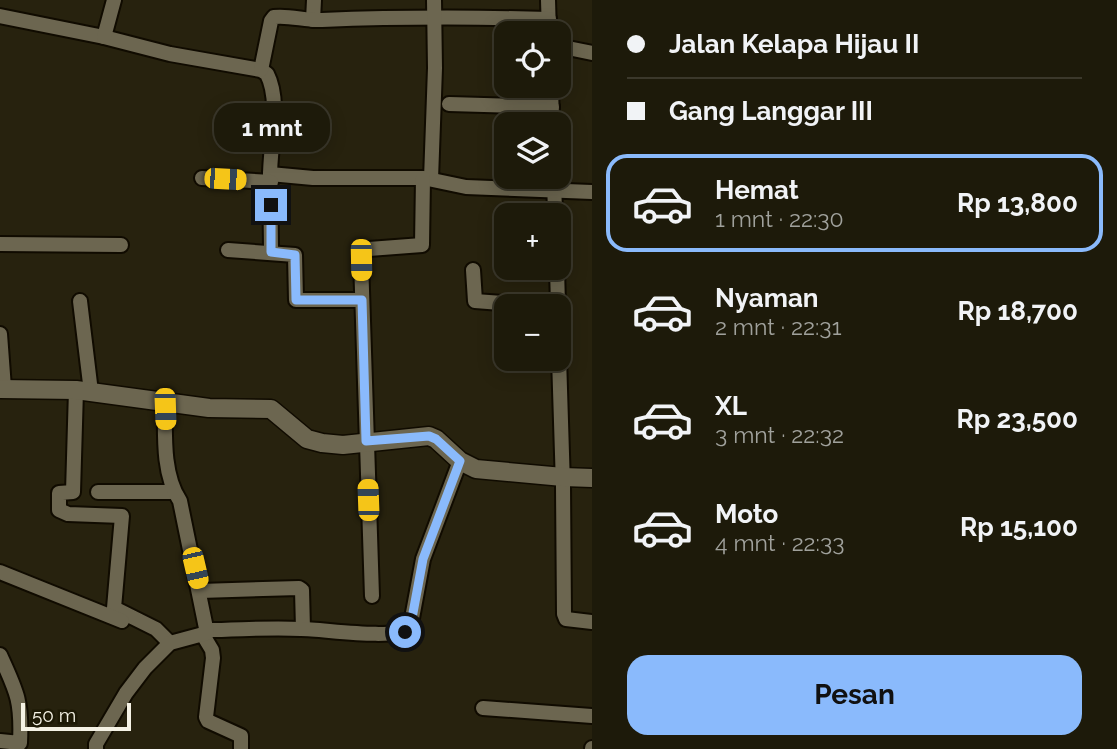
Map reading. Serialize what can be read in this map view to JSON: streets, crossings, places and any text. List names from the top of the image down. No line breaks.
{"scale_bar":"50 m","page":{"banner":["Jalan Kelapa Hijau II","Gang Langgar III"],"map_buttons":["+","−"],"bubble":"1 mnt","list":[{"name":"Hemat","note":"1 mnt · 22:30","value":"Rp 13,800"},{"name":"Nyaman","note":"2 mnt · 22:31","value":"Rp 18,700"},{"name":"XL","note":"3 mnt · 22:32","value":"Rp 23,500"},{"name":"Moto","note":"4 mnt · 22:33","value":"Rp 15,100"}],"buttons":"Pesan","scale":"50 m"}}
